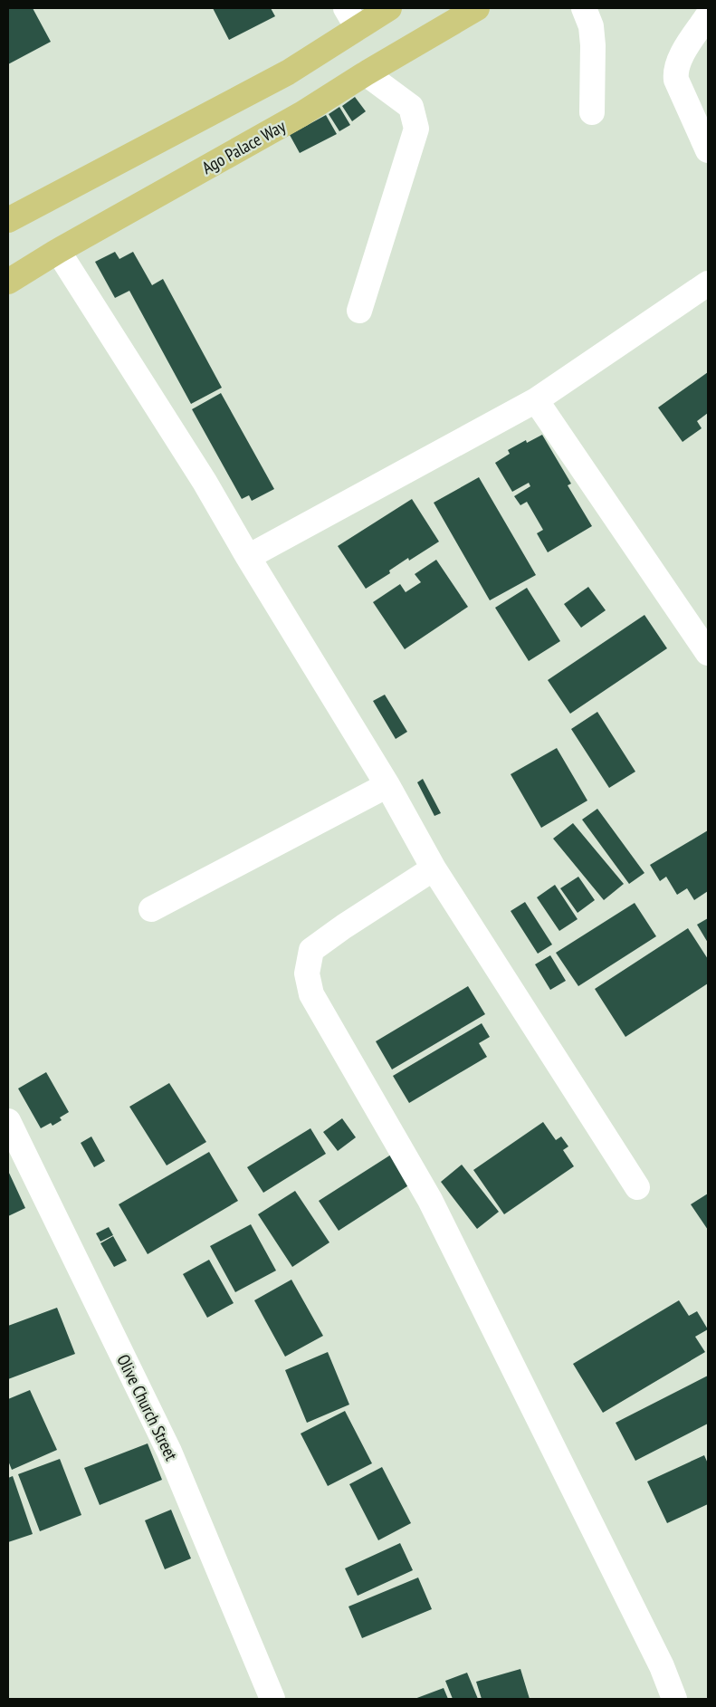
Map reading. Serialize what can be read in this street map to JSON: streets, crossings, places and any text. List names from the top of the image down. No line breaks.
{"streets":{"main road":["Ago Palace Way"],"street":["Olive Church Street"]}}
